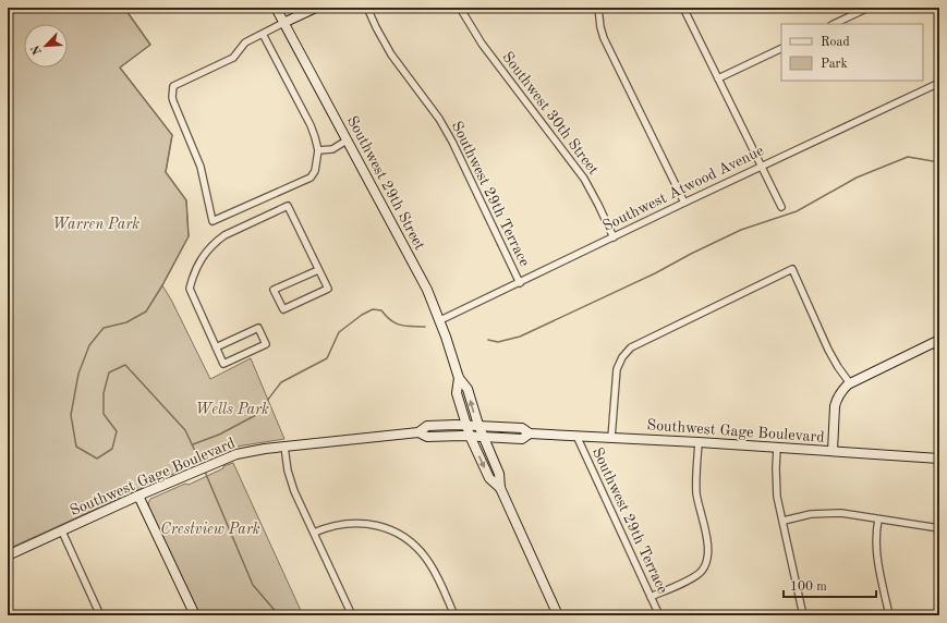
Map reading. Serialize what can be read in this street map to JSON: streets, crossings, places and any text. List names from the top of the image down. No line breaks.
{"streets":{"main road":["Southwest 29th Street","Southwest Gage Boulevard"],"street":["Southwest 30th Street","Southwest Atwood Avenue","Southwest 29th Terrace"]},"crossings":[["Southwest 30th Street","Southwest Atwood Avenue"],["Southwest 29th Street","Southwest Atwood Avenue"],["Southwest 29th Street","Southwest Gage Boulevard"],["Southwest Atwood Avenue","Southwest 29th Terrace"],["Southwest 29th Terrace","Southwest Gage Boulevard"]],"parks":["Warren Park","Wells Park","Crestview Park"],"legend":["Road","Park"],"scale_bar":"100 m","north":"bottom left"}
